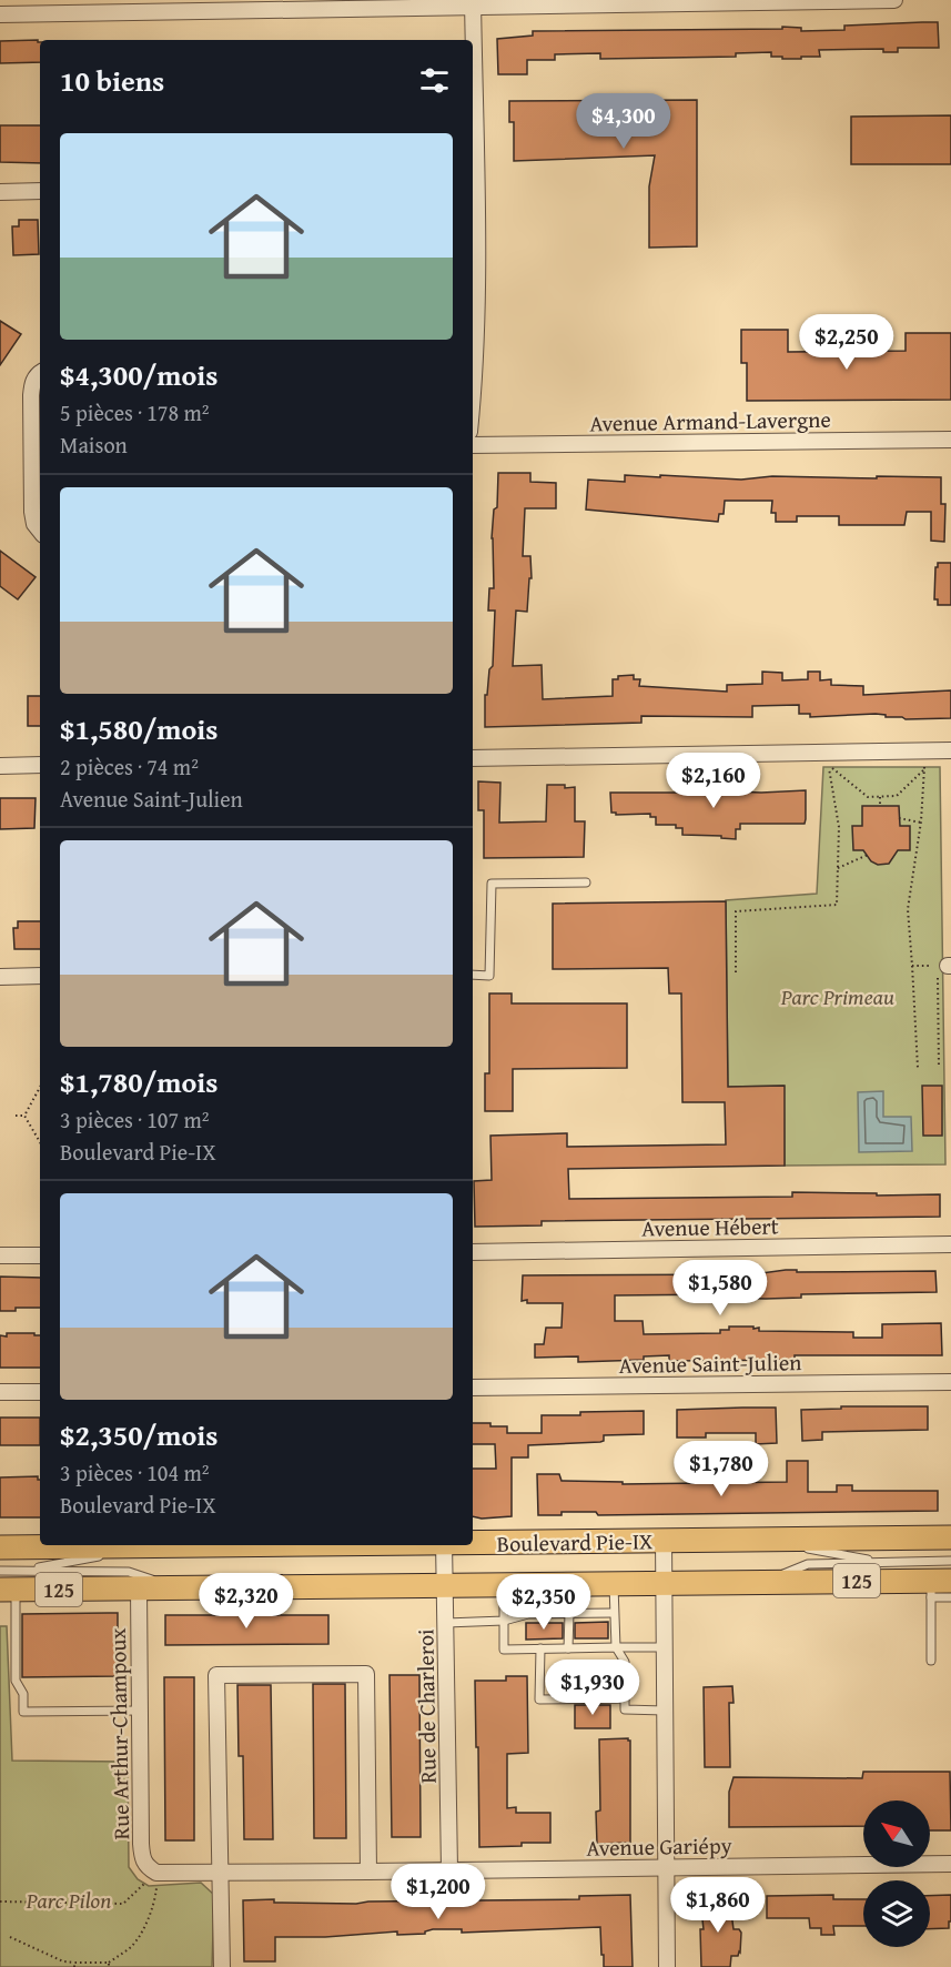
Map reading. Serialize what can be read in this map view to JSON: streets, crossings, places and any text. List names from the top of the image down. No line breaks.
{"streets":{"main road":["Boulevard Pie-IX","125"],"street":["Avenue Armand-Lavergne","Avenue Hébert","Avenue Saint-Julien","Rue de Charleroi","Rue Arthur-Champoux","Avenue Gariépy"]},"crossings":[["Boulevard Pie-IX","Rue de Charleroi"],["Boulevard Pie-IX","Rue Arthur-Champoux"],["Rue de Charleroi","Avenue Gariépy"],["Rue Arthur-Champoux","Avenue Gariépy"]],"parks":["Parc Primeau","Parc Pilon"],"north":"top left","page":{"heading":"10 biens","price":["$4,300","$2,250","$2,160","$1,580","$1,780","$2,320","$2,350","$1,930","$1,200","$1,860"],"list":[{"name":"$4,300/mois","note":"5 pièces · 178 m² · Maison"},{"name":"$1,580/mois","note":"2 pièces · 74 m² · Avenue Saint-Julien"},{"name":"$1,780/mois","note":"3 pièces · 107 m² · Boulevard Pie-IX"},{"name":"$2,350/mois","note":"3 pièces · 104 m² · Boulevard Pie-IX"}]}}
